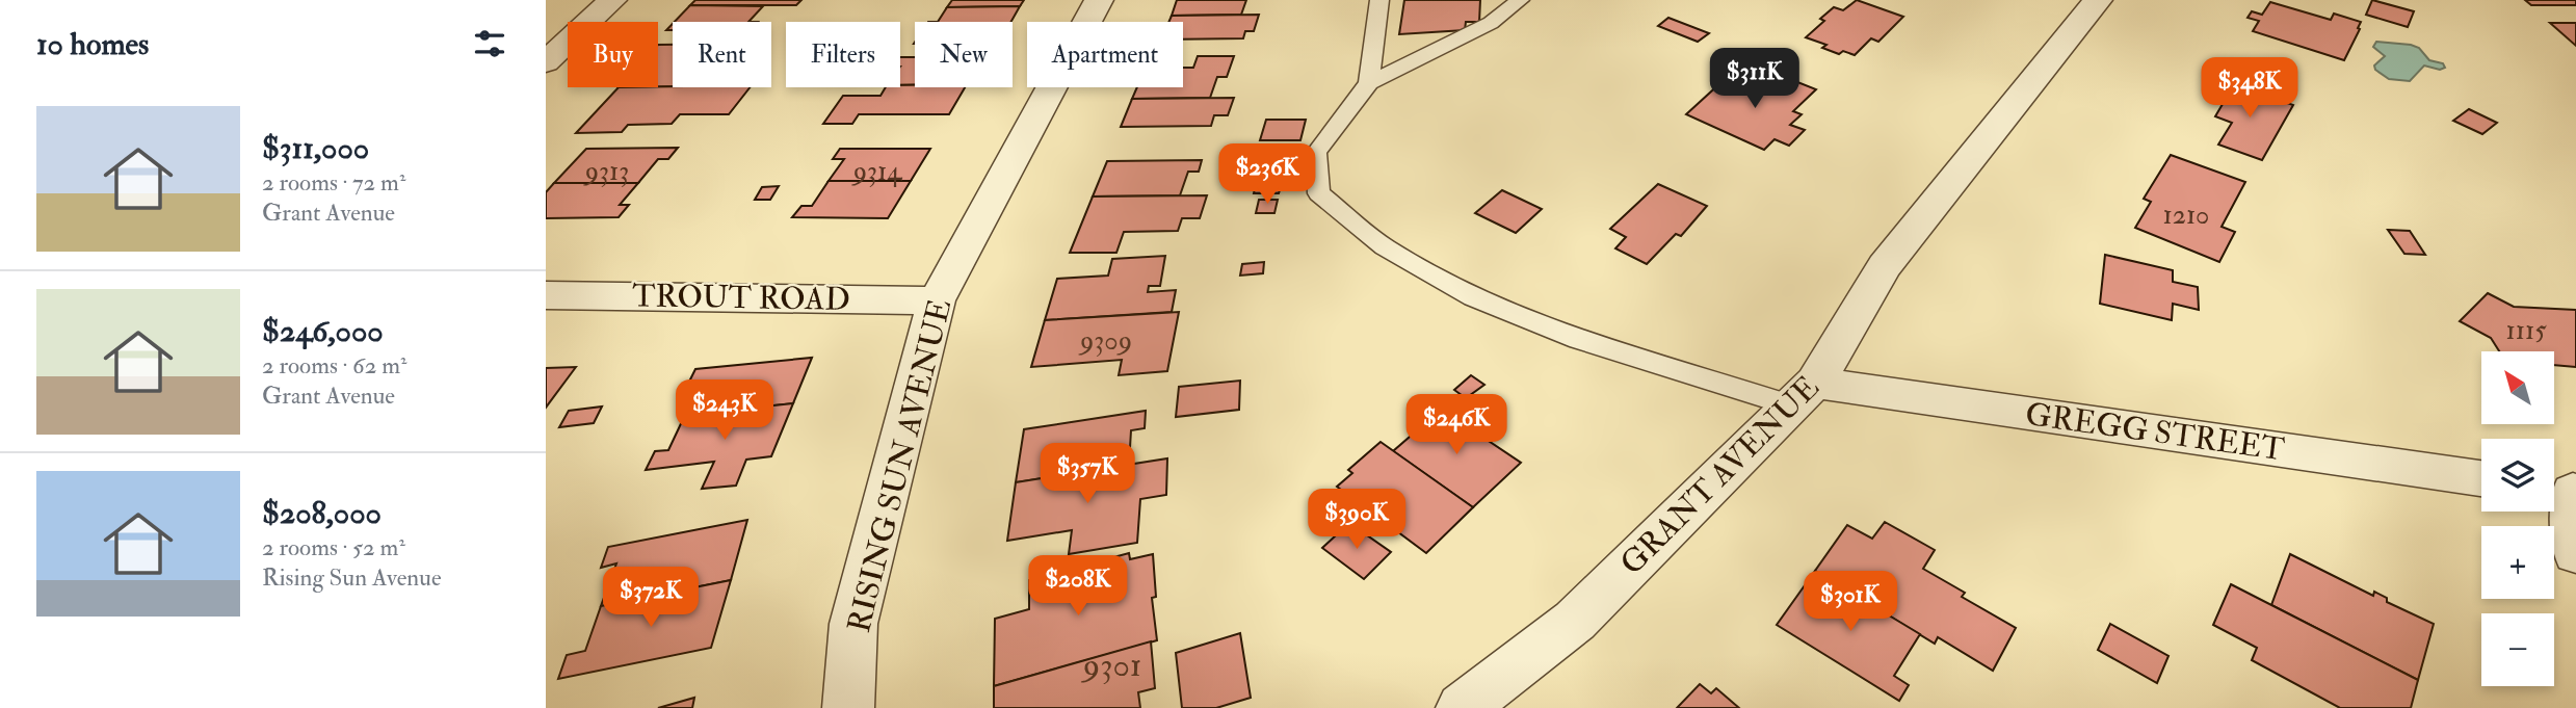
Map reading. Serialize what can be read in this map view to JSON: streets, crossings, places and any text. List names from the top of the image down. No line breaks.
{"streets":{"street":["TROUT ROAD","GREGG STREET","RISING SUN AVENUE","GRANT AVENUE"]},"crossings":[["TROUT ROAD","RISING SUN AVENUE"],["GREGG STREET","GRANT AVENUE"]],"house_numbers":["9313","9314","1210","1115","9309","9301"],"north":"top left","page":{"heading":"10 homes","chip":["Buy","Rent","Filters","New","Apartment"],"price":["$311K","$348K","$236K","$243K","$246K","$357K","$390K","$208K","$372K","$301K"],"list":[{"name":"$311,000","note":"2 rooms · 72 m² · Grant Avenue"},{"name":"$246,000","note":"2 rooms · 62 m² · Grant Avenue"},{"name":"$208,000","note":"2 rooms · 52 m² · Rising Sun Avenue"}],"map_buttons":["+","−"]}}
